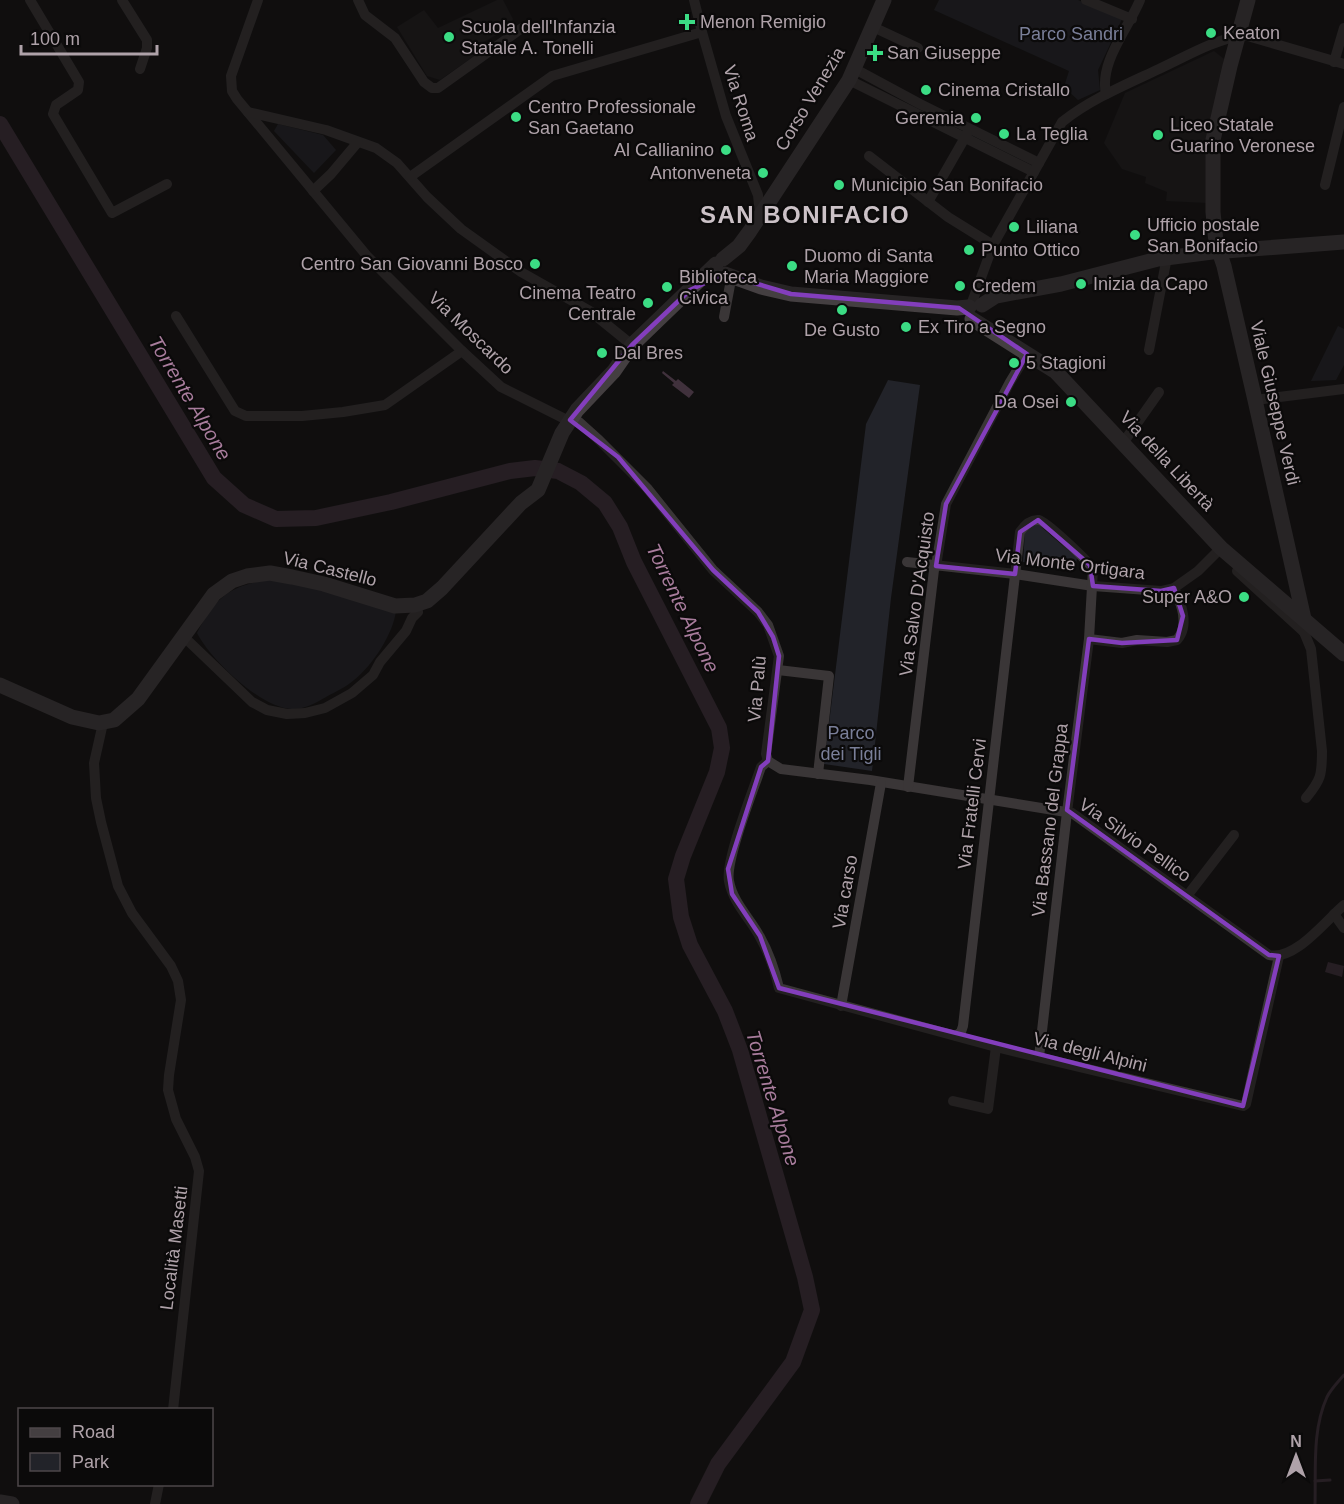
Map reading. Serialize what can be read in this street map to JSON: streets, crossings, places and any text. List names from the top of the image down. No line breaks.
{"streets":{"street":["Corso Venezia","Via Roma","Via Moscardo","Viale Giuseppe Verdi","Via della Libertà","Via Monte Ortigara","Via Castello","Via Salvo D'Acquisto","Via Palù","Via Fratelli Cervi","Via Bassano del Grappa","Via Silvio Pellico","Via carso","Via degli Alpini","Località Masetti"]},"crossings":[["Corso Venezia","Via Roma"],["Via Moscardo","Via Palù"],["Viale Giuseppe Verdi","Via della Libertà"],["Via della Libertà","Via Salvo D'Acquisto"],["Via Monte Ortigara","Via Salvo D'Acquisto"],["Via Monte Ortigara","Via Fratelli Cervi"],["Via Monte Ortigara","Via Bassano del Grappa"],["Via Castello","Località Masetti"],["Via Salvo D'Acquisto","Via Silvio Pellico"],["Via Palù","Via Silvio Pellico"],["Via Palù","Via degli Alpini"],["Via Fratelli Cervi","Via Bassano del Grappa"],["Via Fratelli Cervi","Via Silvio Pellico"],["Via Fratelli Cervi","Via degli Alpini"],["Via Bassano del Grappa","Via Silvio Pellico"],["Via Bassano del Grappa","Via degli Alpini"],["Via Silvio Pellico","Via carso"],["Via Silvio Pellico","Via degli Alpini"],["Via carso","Via degli Alpini"]],"districts":["SAN BONIFACIO"],"water":["Torrente Alpone"],"parks":["Parco Sandri","Parco dei Tigli"],"places":{"health":["Menon Remigio","San Giuseppe"],"other":["Keaton","Scuola dell'Infanzia Statale A. Tonelli","Cinema Cristallo","Centro Professionale San Gaetano","Geremia","La Teglia","Liceo Statale Guarino Veronese","Al Callianino","Antonveneta","Municipio San Bonifacio","Liliana","Ufficio postale San Bonifacio","Punto Ottico","Centro San Giovanni Bosco","Duomo di Santa Maria Maggiore","Inizia da Capo","Credem","Biblioteca Civica","Cinema Teatro Centrale","De Gusto","Ex Tiro a Segno","Dal Bres","5 Stagioni","Da Osei","Super A&O"]},"legend":["Road","Park"],"scale_bar":"100 m","north":"top"}
